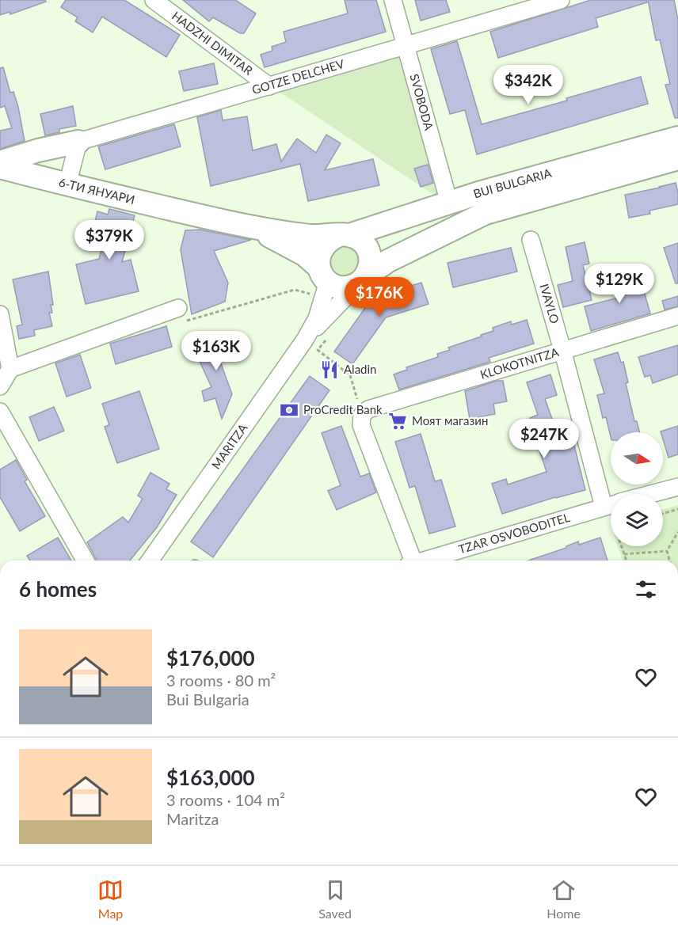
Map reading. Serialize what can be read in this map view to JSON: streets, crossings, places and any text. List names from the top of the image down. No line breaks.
{"streets":{"main road":["BUI BULGARIA","6-ТИ ЯНУАРИ"],"street":["HADZHI DIMITAR","GOTZE DELCHEV","SVOBODA","IVAYLO","KLOKOTNITZA","MARITZA","TZAR OSVOBODITEL"]},"crossings":[["HADZHI DIMITAR","GOTZE DELCHEV"],["GOTZE DELCHEV","SVOBODA"],["SVOBODA","BUI BULGARIA"],["IVAYLO","KLOKOTNITZA"]],"places":{"restaurant":["Aladin"],"bank":["ProCredit Bank"],"supermarket":["Моят магазин"]},"north":"right","page":{"price":["$342K","$379K","$129K","$176K","$163K","$247K"],"heading":"6 homes","list":[{"name":"$176,000","note":"3 rooms · 80 m² · Bui Bulgaria"},{"name":"$163,000","note":"3 rooms · 104 m² · Maritza"}],"tabs":["Map","Saved","Home"]}}
